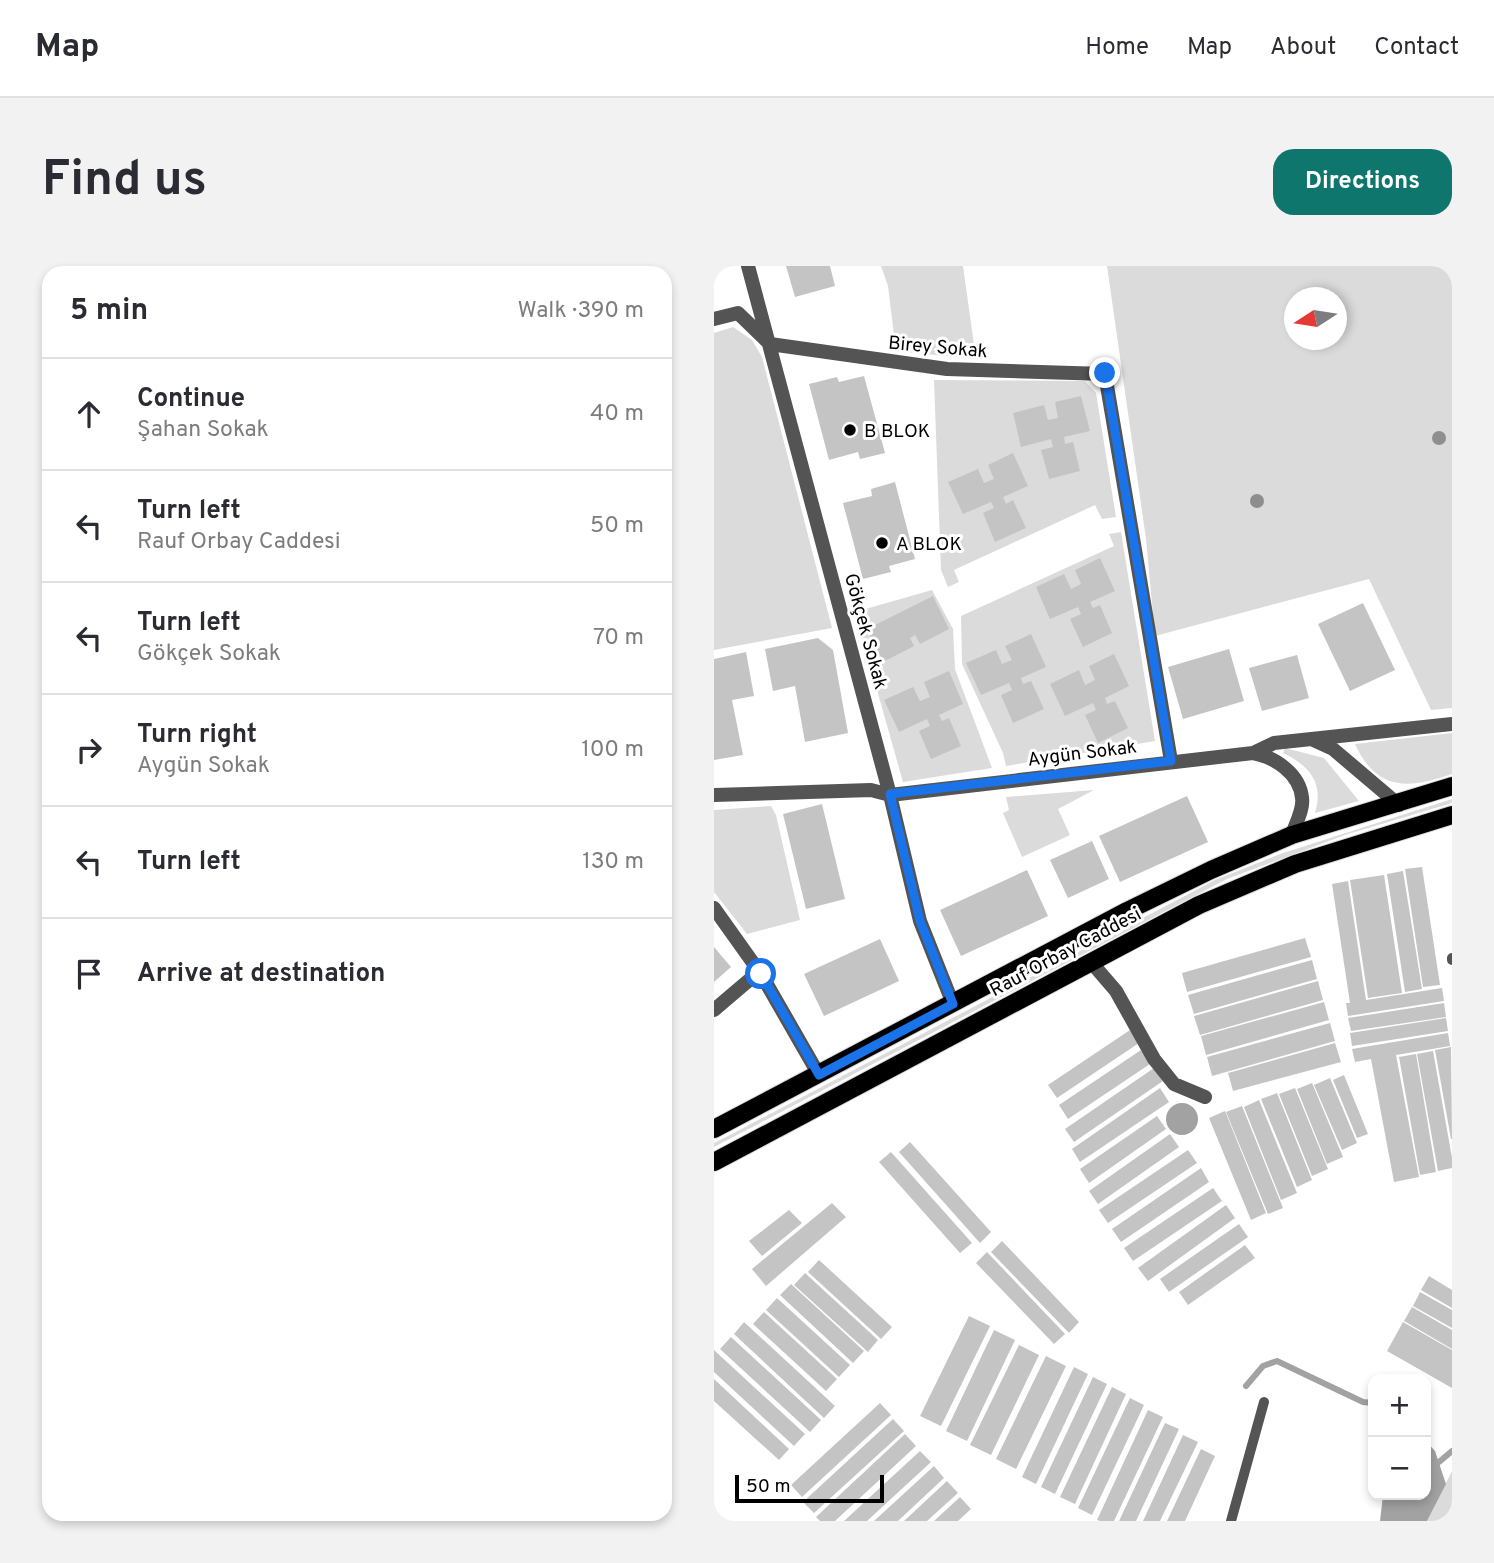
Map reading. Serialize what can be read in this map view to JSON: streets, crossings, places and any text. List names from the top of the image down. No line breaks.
{"streets":{"main road":["Rauf Orbay Caddesi"],"street":["Birey Sokak","Gökçek Sokak","Aygün Sokak"]},"crossings":[["Birey Sokak","Gökçek Sokak"],["Birey Sokak","Aygün Sokak"],["Gökçek Sokak","Aygün Sokak"],["Gökçek Sokak","Rauf Orbay Caddesi"]],"places":["B BLOK","A BLOK"],"scale_bar":"50 m","north":"left","page":{"header":"Map","nav":["Home","Map","About","Contact"],"buttons":"Directions","title":"Find us","heading":["5 min","Walk · 390 m"],"list":[["Continue","Şahan Sokak","40 m"],["Turn left","Rauf Orbay Caddesi","50 m"],["Turn left","Gökçek Sokak","70 m"],["Turn right","Aygün Sokak","100 m"],["Turn left","130 m"],"Arrive at destination"],"map_buttons":["+","−"],"scale":"50 m"}}
